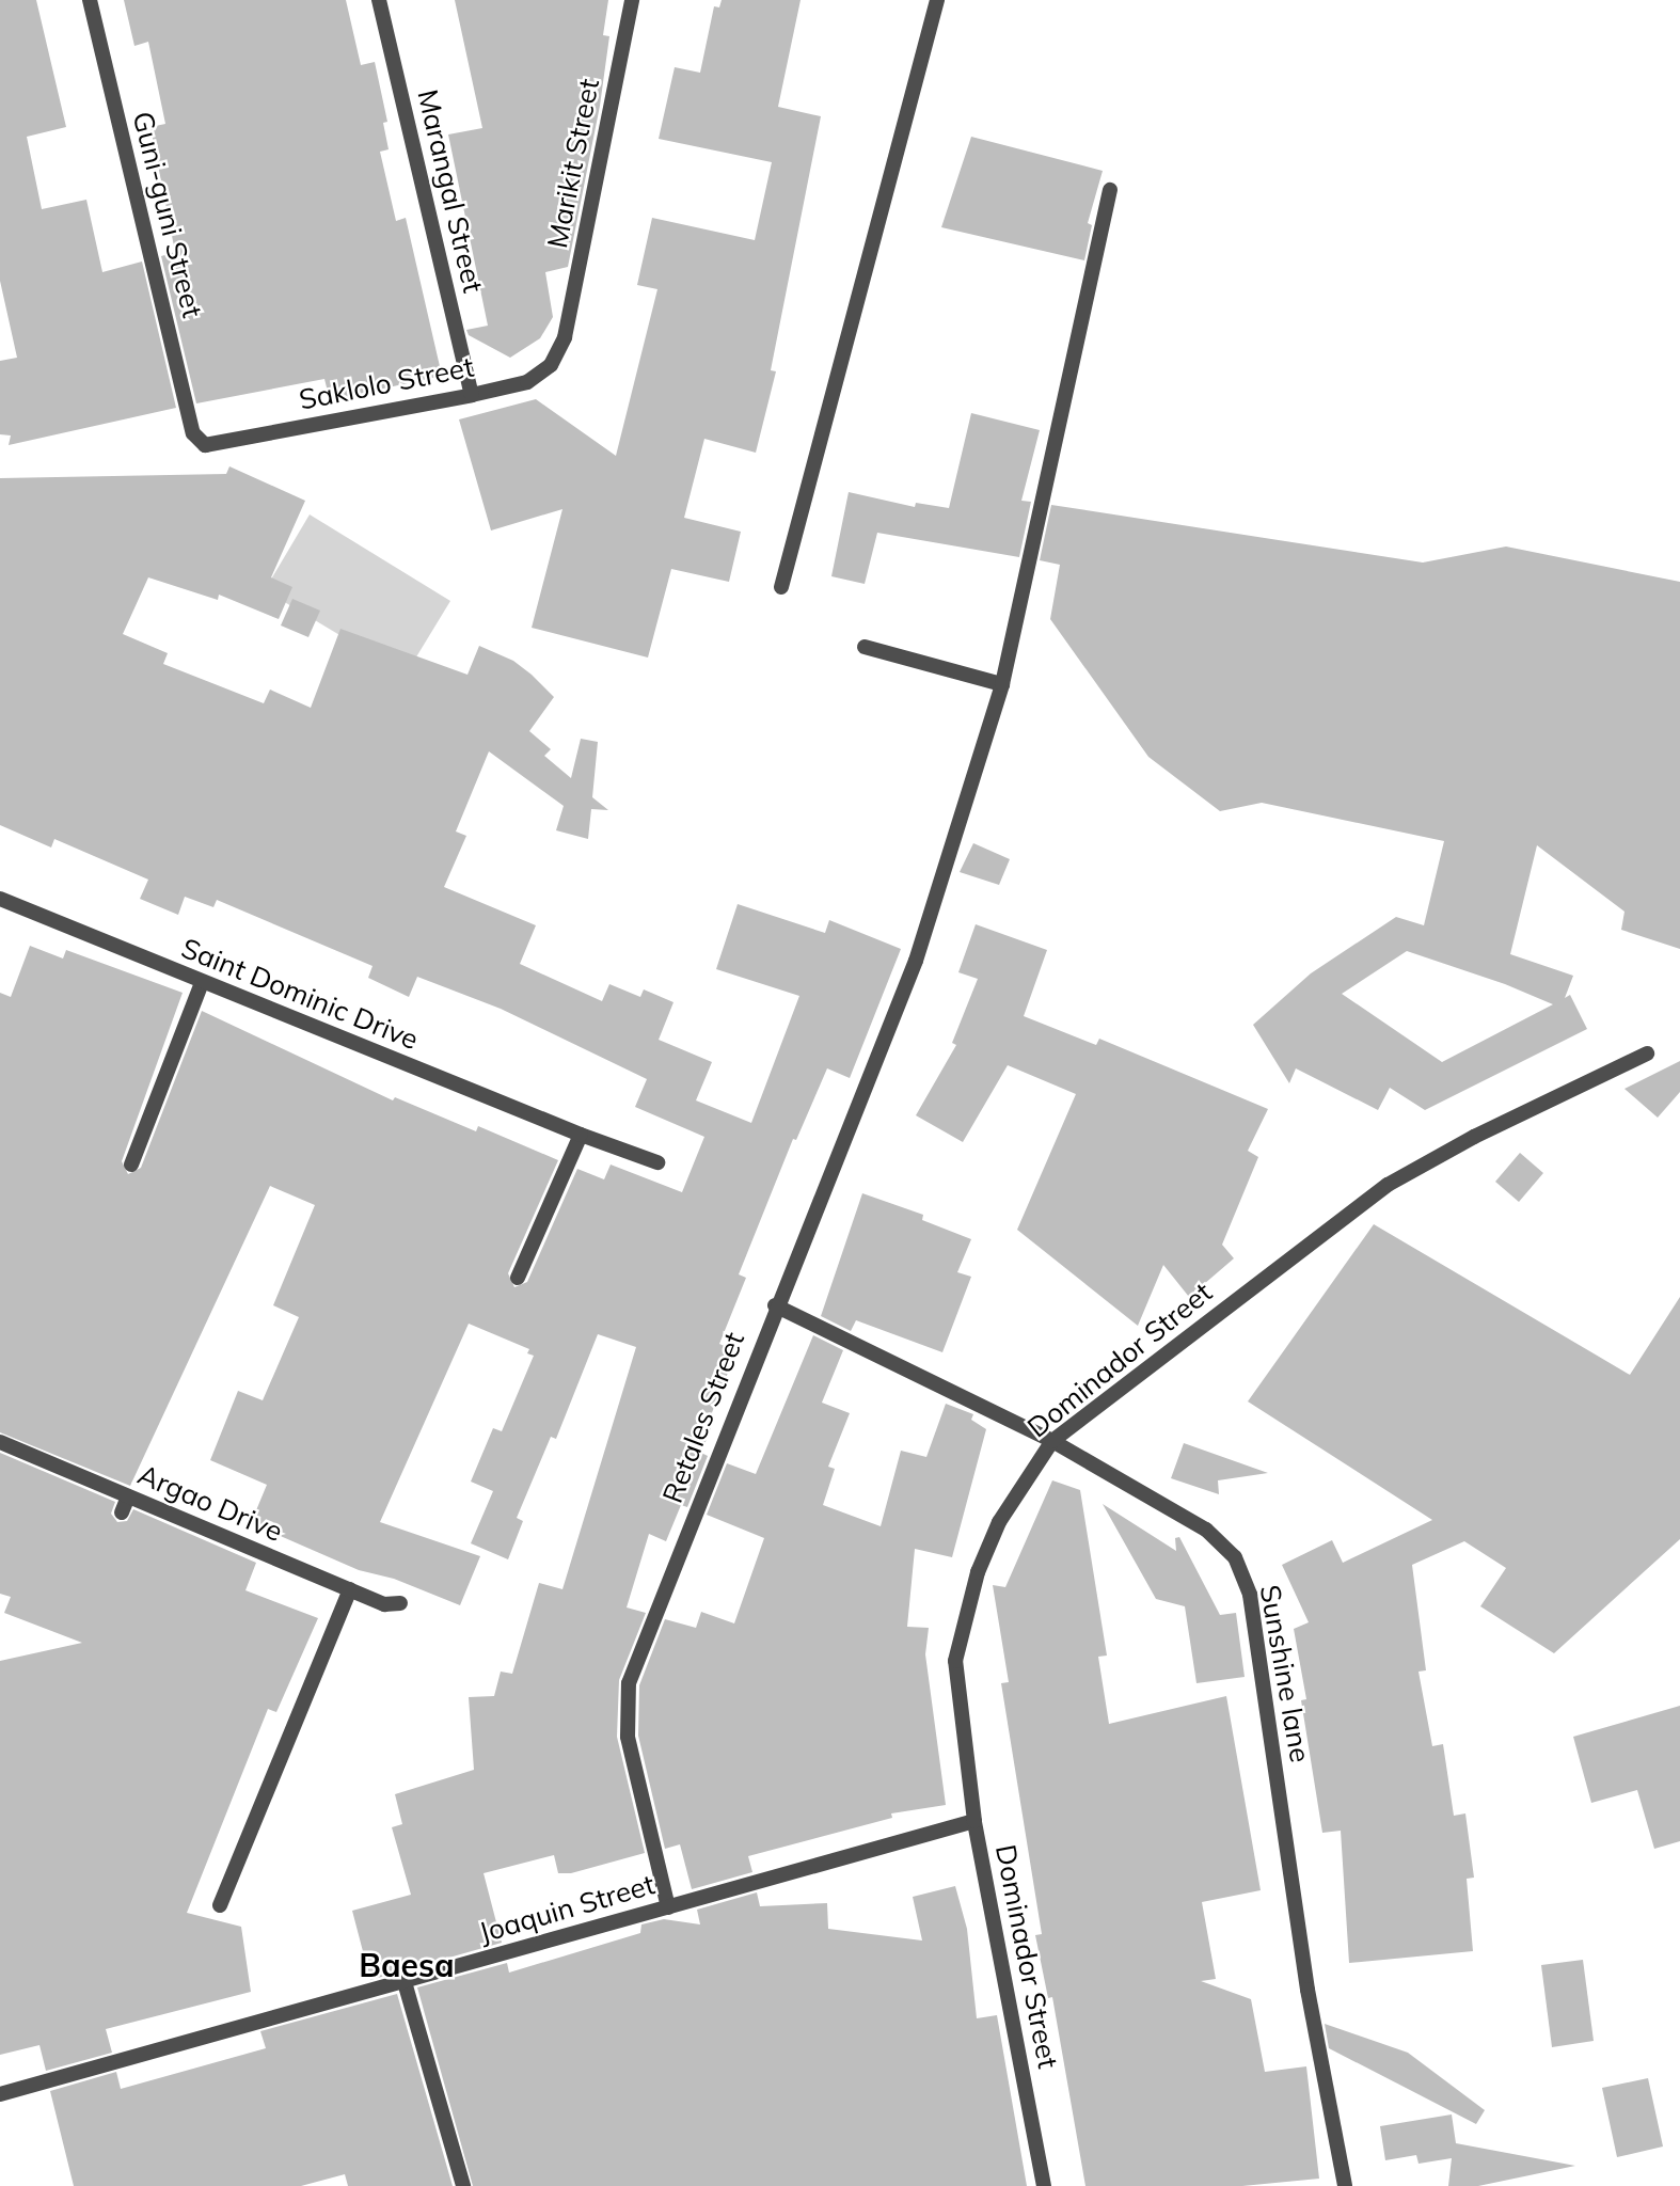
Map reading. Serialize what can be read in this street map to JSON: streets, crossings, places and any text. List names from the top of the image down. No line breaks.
{"streets":{"street":["Marikit Street","Marangal Street","Guni-guni Street","Saklolo Street","Saint Dominic Drive","Dominador Street","Retales Street","Argao Drive","Sunshine lane","Joaquin Street"]},"crossings":[["Marikit Street","Saklolo Street"],["Marangal Street","Saklolo Street"],["Guni-guni Street","Saklolo Street"],["Dominador Street","Sunshine lane"],["Dominador Street","Joaquin Street"],["Retales Street","Sunshine lane"],["Retales Street","Joaquin Street"]],"districts":["Baesa"]}
